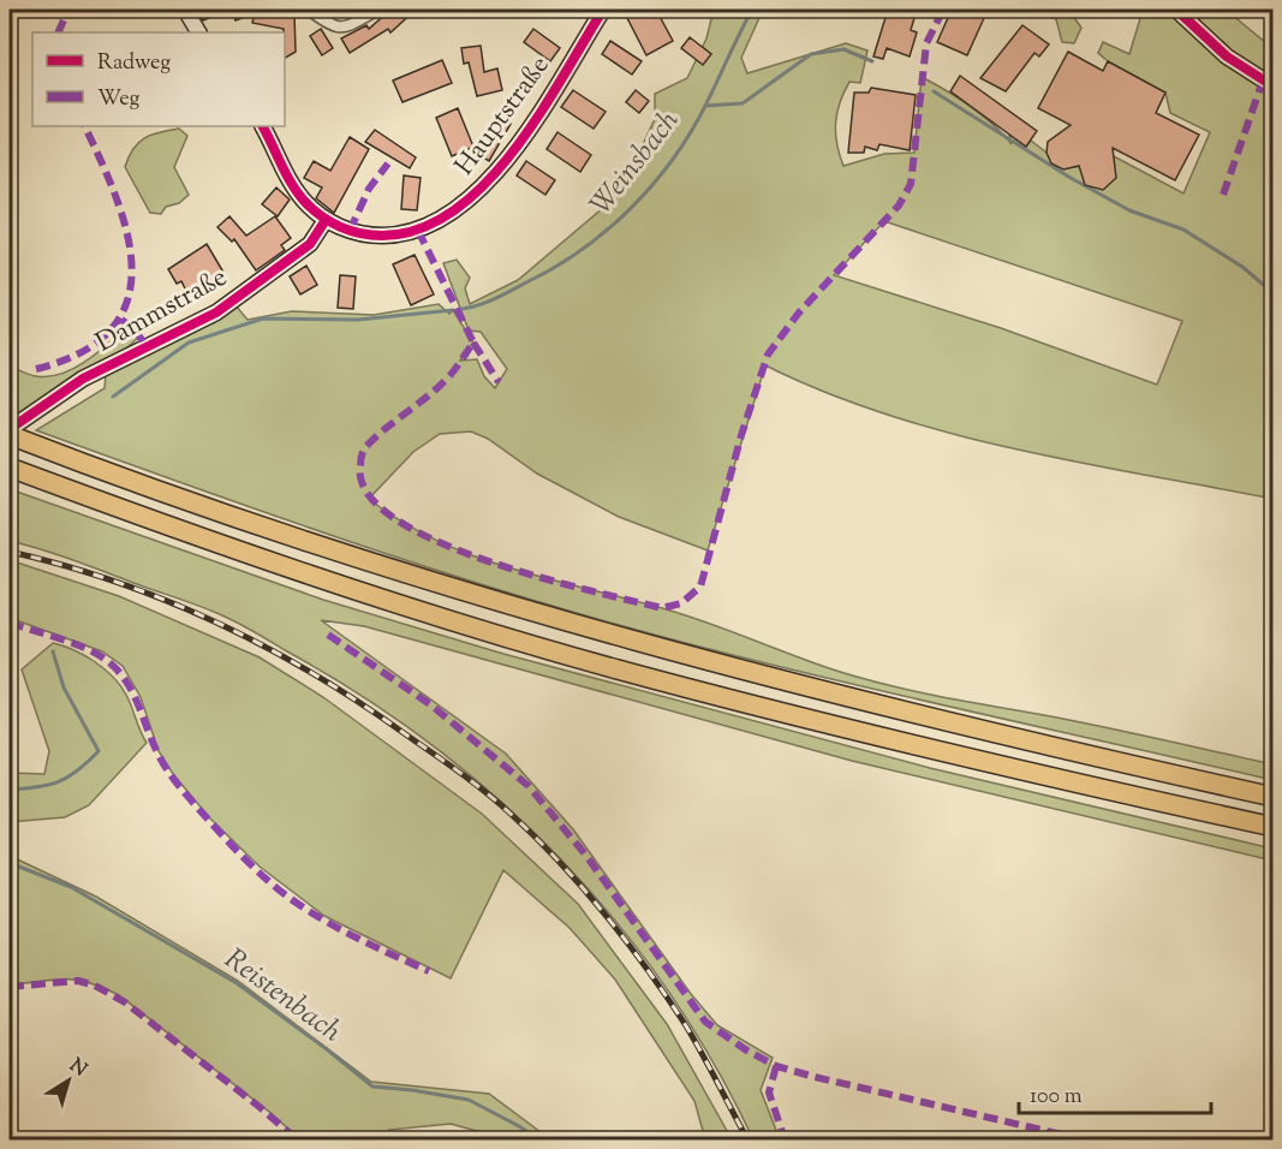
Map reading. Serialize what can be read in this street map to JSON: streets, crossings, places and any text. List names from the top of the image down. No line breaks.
{"streets":{"street":["Hauptstraße","Dammstraße"]},"crossings":[["Hauptstraße","Dammstraße"]],"water":["Weinsbach","Reistenbach"],"legend":["Radweg","Weg"],"scale_bar":"100 m","north":"top right"}
